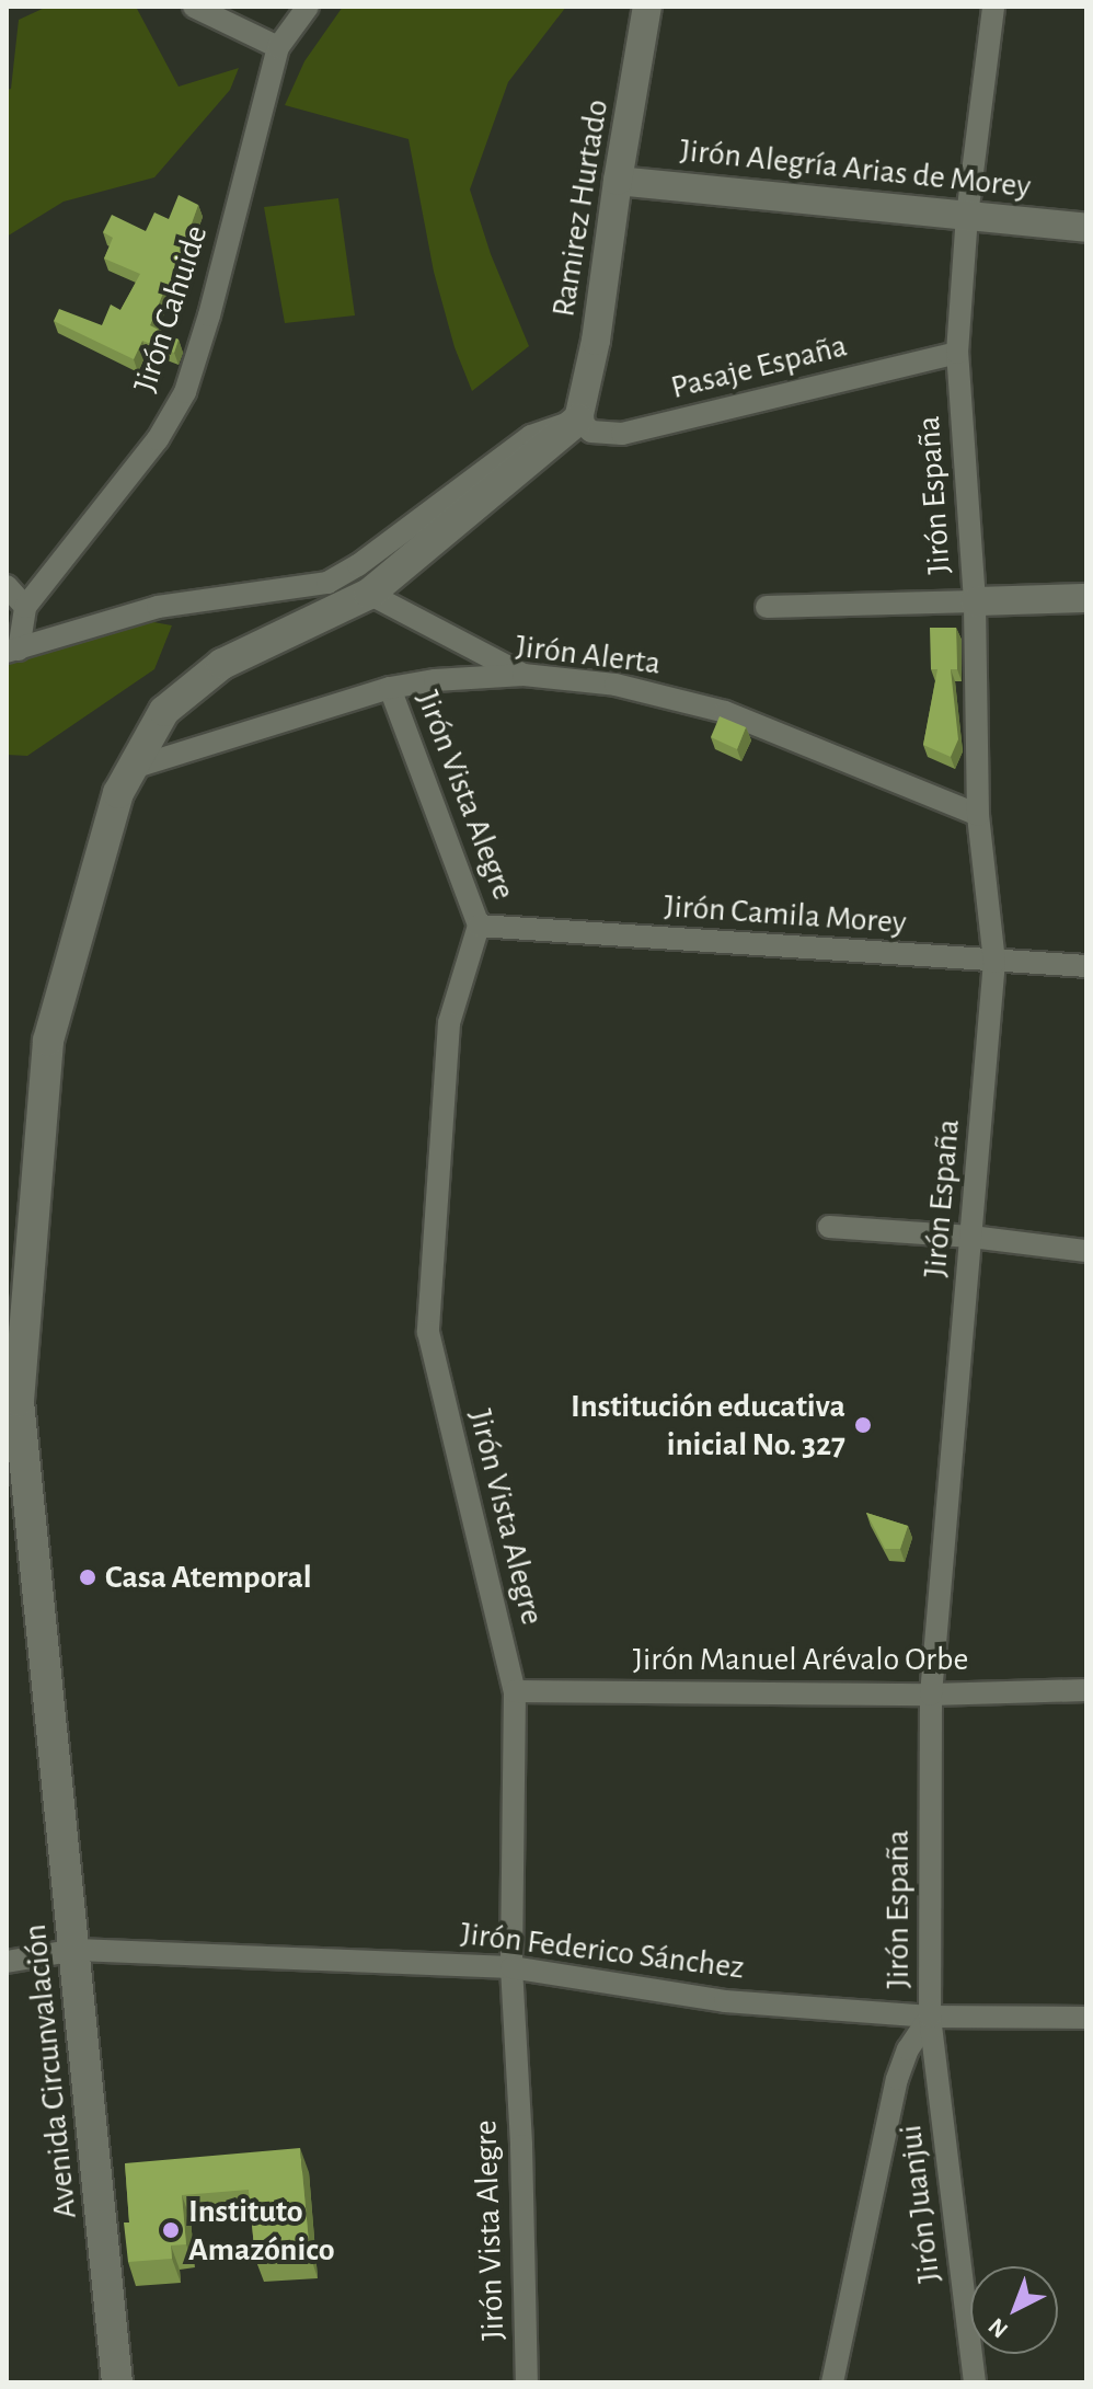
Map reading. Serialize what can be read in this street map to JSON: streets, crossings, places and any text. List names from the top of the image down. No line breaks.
{"streets":{"main road":["Avenida Circunvalación"],"street":["Jirón Alegría Arias de Morey","Ramirez Hurtado","Jirón Cahuide","Pasaje España","Jirón España","Jirón Alerta","Jirón Vista Alegre","Jirón Camila Morey","Jirón Manuel Arévalo Orbe","Jirón Federico Sánchez","Jirón Juanjui"]},"crossings":[["Jirón Alegría Arias de Morey","Ramirez Hurtado"],["Jirón Alegría Arias de Morey","Jirón España"],["Ramirez Hurtado","Pasaje España"],["Ramirez Hurtado","Avenida Circunvalación"],["Pasaje España","Jirón España"],["Pasaje España","Avenida Circunvalación"],["Jirón España","Jirón Alerta"],["Jirón España","Jirón Camila Morey"],["Jirón España","Jirón Manuel Arévalo Orbe"],["Jirón España","Jirón Federico Sánchez"],["Jirón España","Jirón Juanjui"],["Jirón Alerta","Jirón Vista Alegre"],["Jirón Alerta","Avenida Circunvalación"],["Jirón Vista Alegre","Jirón Camila Morey"],["Jirón Vista Alegre","Jirón Manuel Arévalo Orbe"],["Jirón Vista Alegre","Jirón Federico Sánchez"],["Jirón Vista Alegre","Avenida Circunvalación"],["Jirón Federico Sánchez","Avenida Circunvalación"],["Jirón Federico Sánchez","Jirón Juanjui"]],"places":["Institución educativa inicial No. 327","Casa Atemporal","Instituto Amazónico"],"north":"bottom left"}
